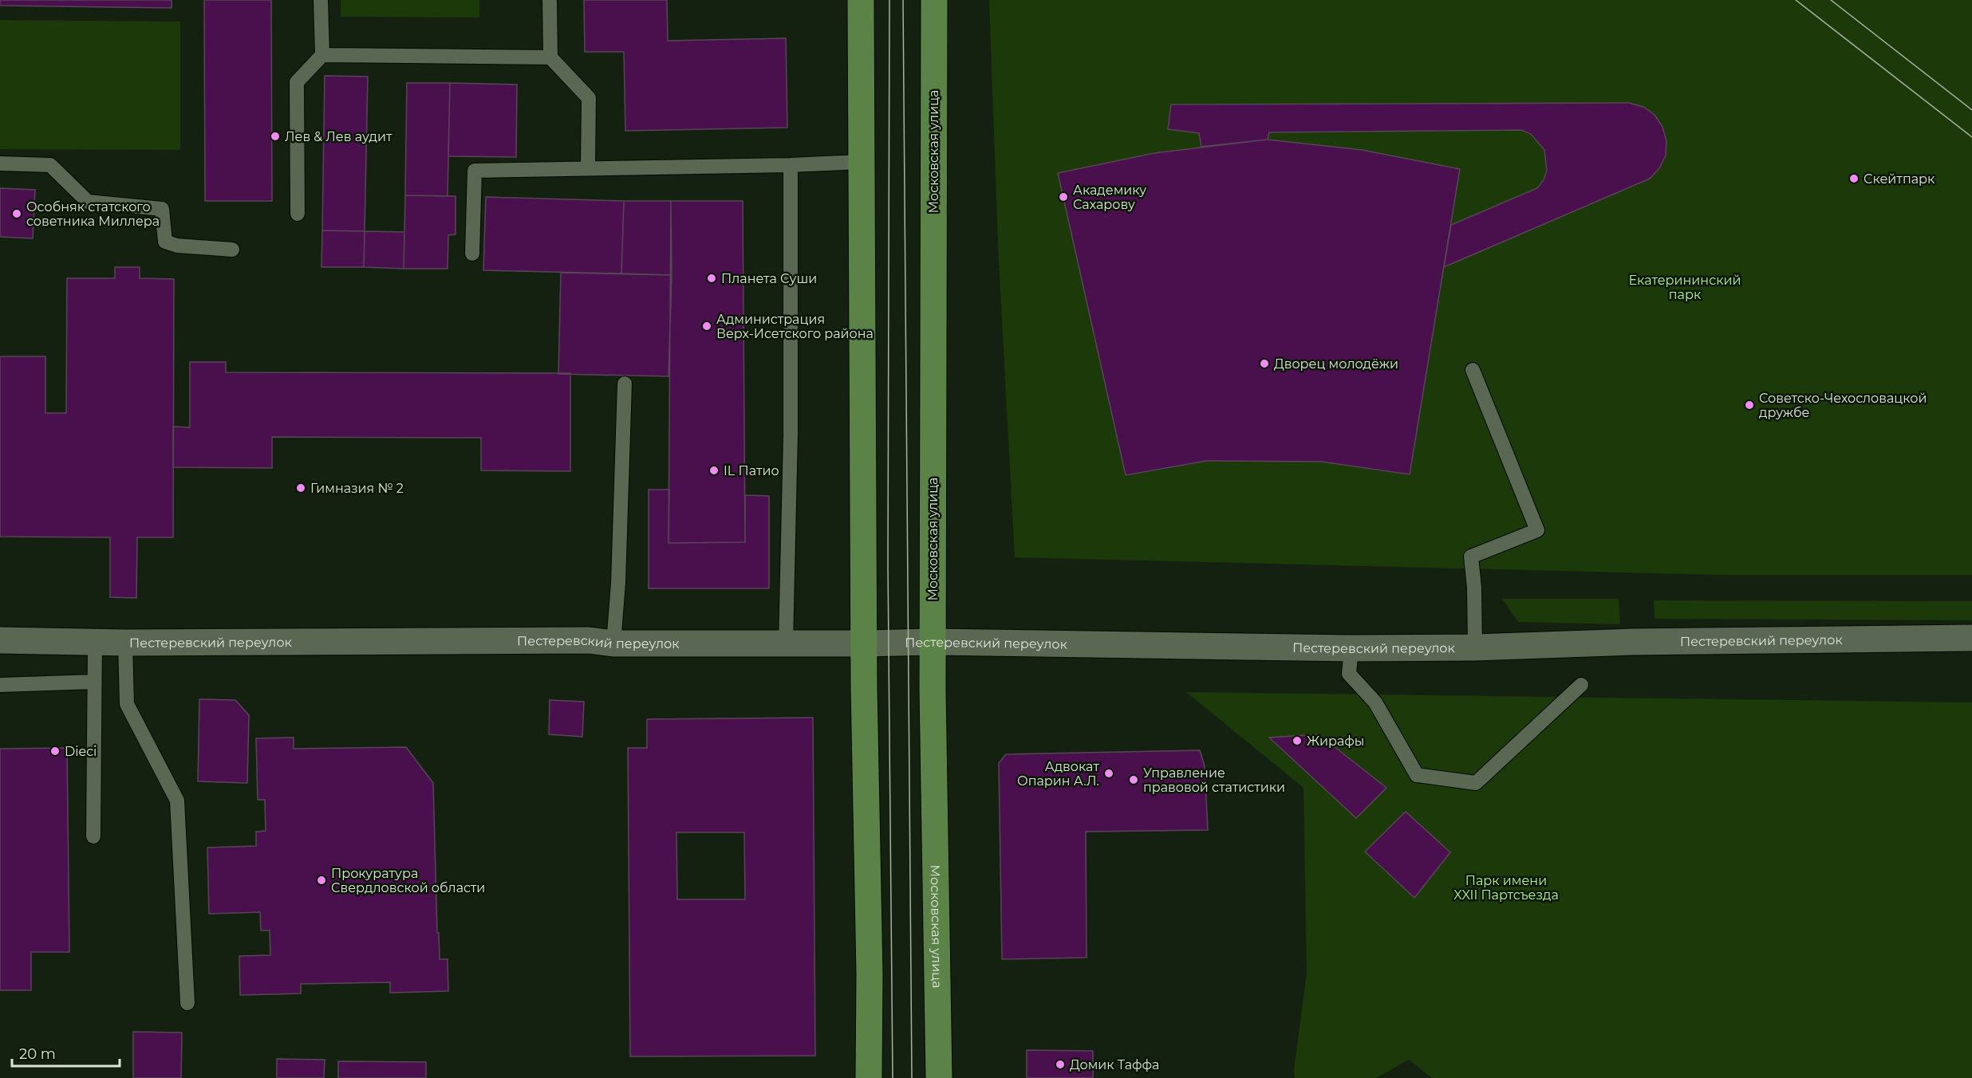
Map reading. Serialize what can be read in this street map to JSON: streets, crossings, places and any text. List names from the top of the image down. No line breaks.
{"streets":{"main road":["Московская улица","Пестеревский переулок"]},"crossings":[["Московская улица","Пестеревский переулок"]],"parks":["Екатерининский парк","Парк имени XXII Партсъезда"],"places":["Лев & Лев аудит","Скейтпарк","Академику Сахарову","Особняк статского советника Миллера","Планета Суши","Администрация Верх-Исетского района","Дворец молодёжи","Советско-Чехословацкой дружбе","IL Патио","Гимназия № 2","Жирафы","Dieci","Адвокат Опарин А.Л.","Управление правовой статистики","Прокуратура Свердловской области","Домик Таффа"],"scale_bar":"20 m"}
